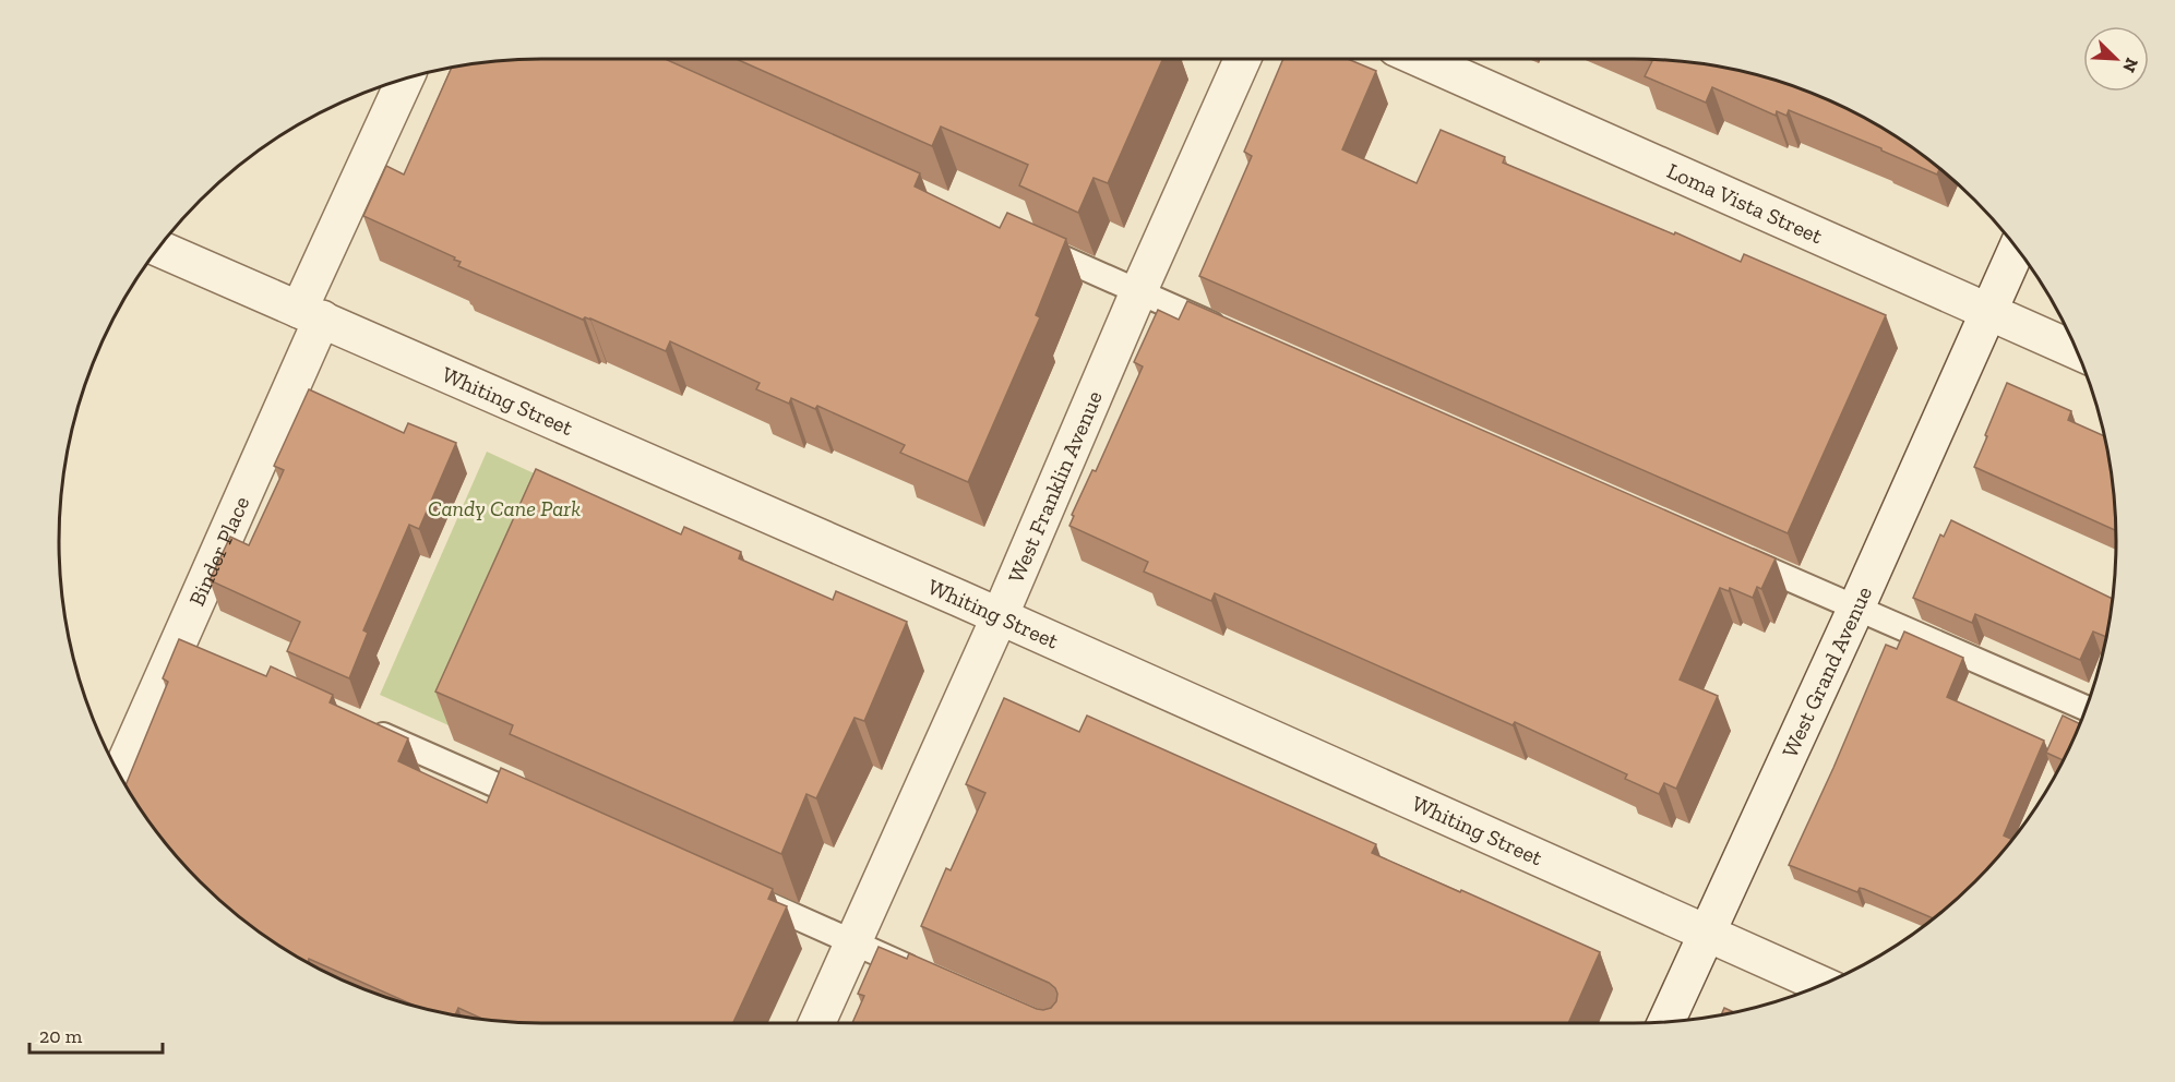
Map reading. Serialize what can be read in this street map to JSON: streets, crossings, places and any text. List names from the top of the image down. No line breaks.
{"streets":{"street":["Loma Vista Street","Whiting Street","West Franklin Avenue","Binder Place","West Grand Avenue"]},"crossings":[["Loma Vista Street","West Grand Avenue"],["Whiting Street","West Franklin Avenue"],["Whiting Street","Binder Place"],["Whiting Street","West Grand Avenue"]],"parks":["Candy Cane Park"],"scale_bar":"20 m","north":"bottom right"}
